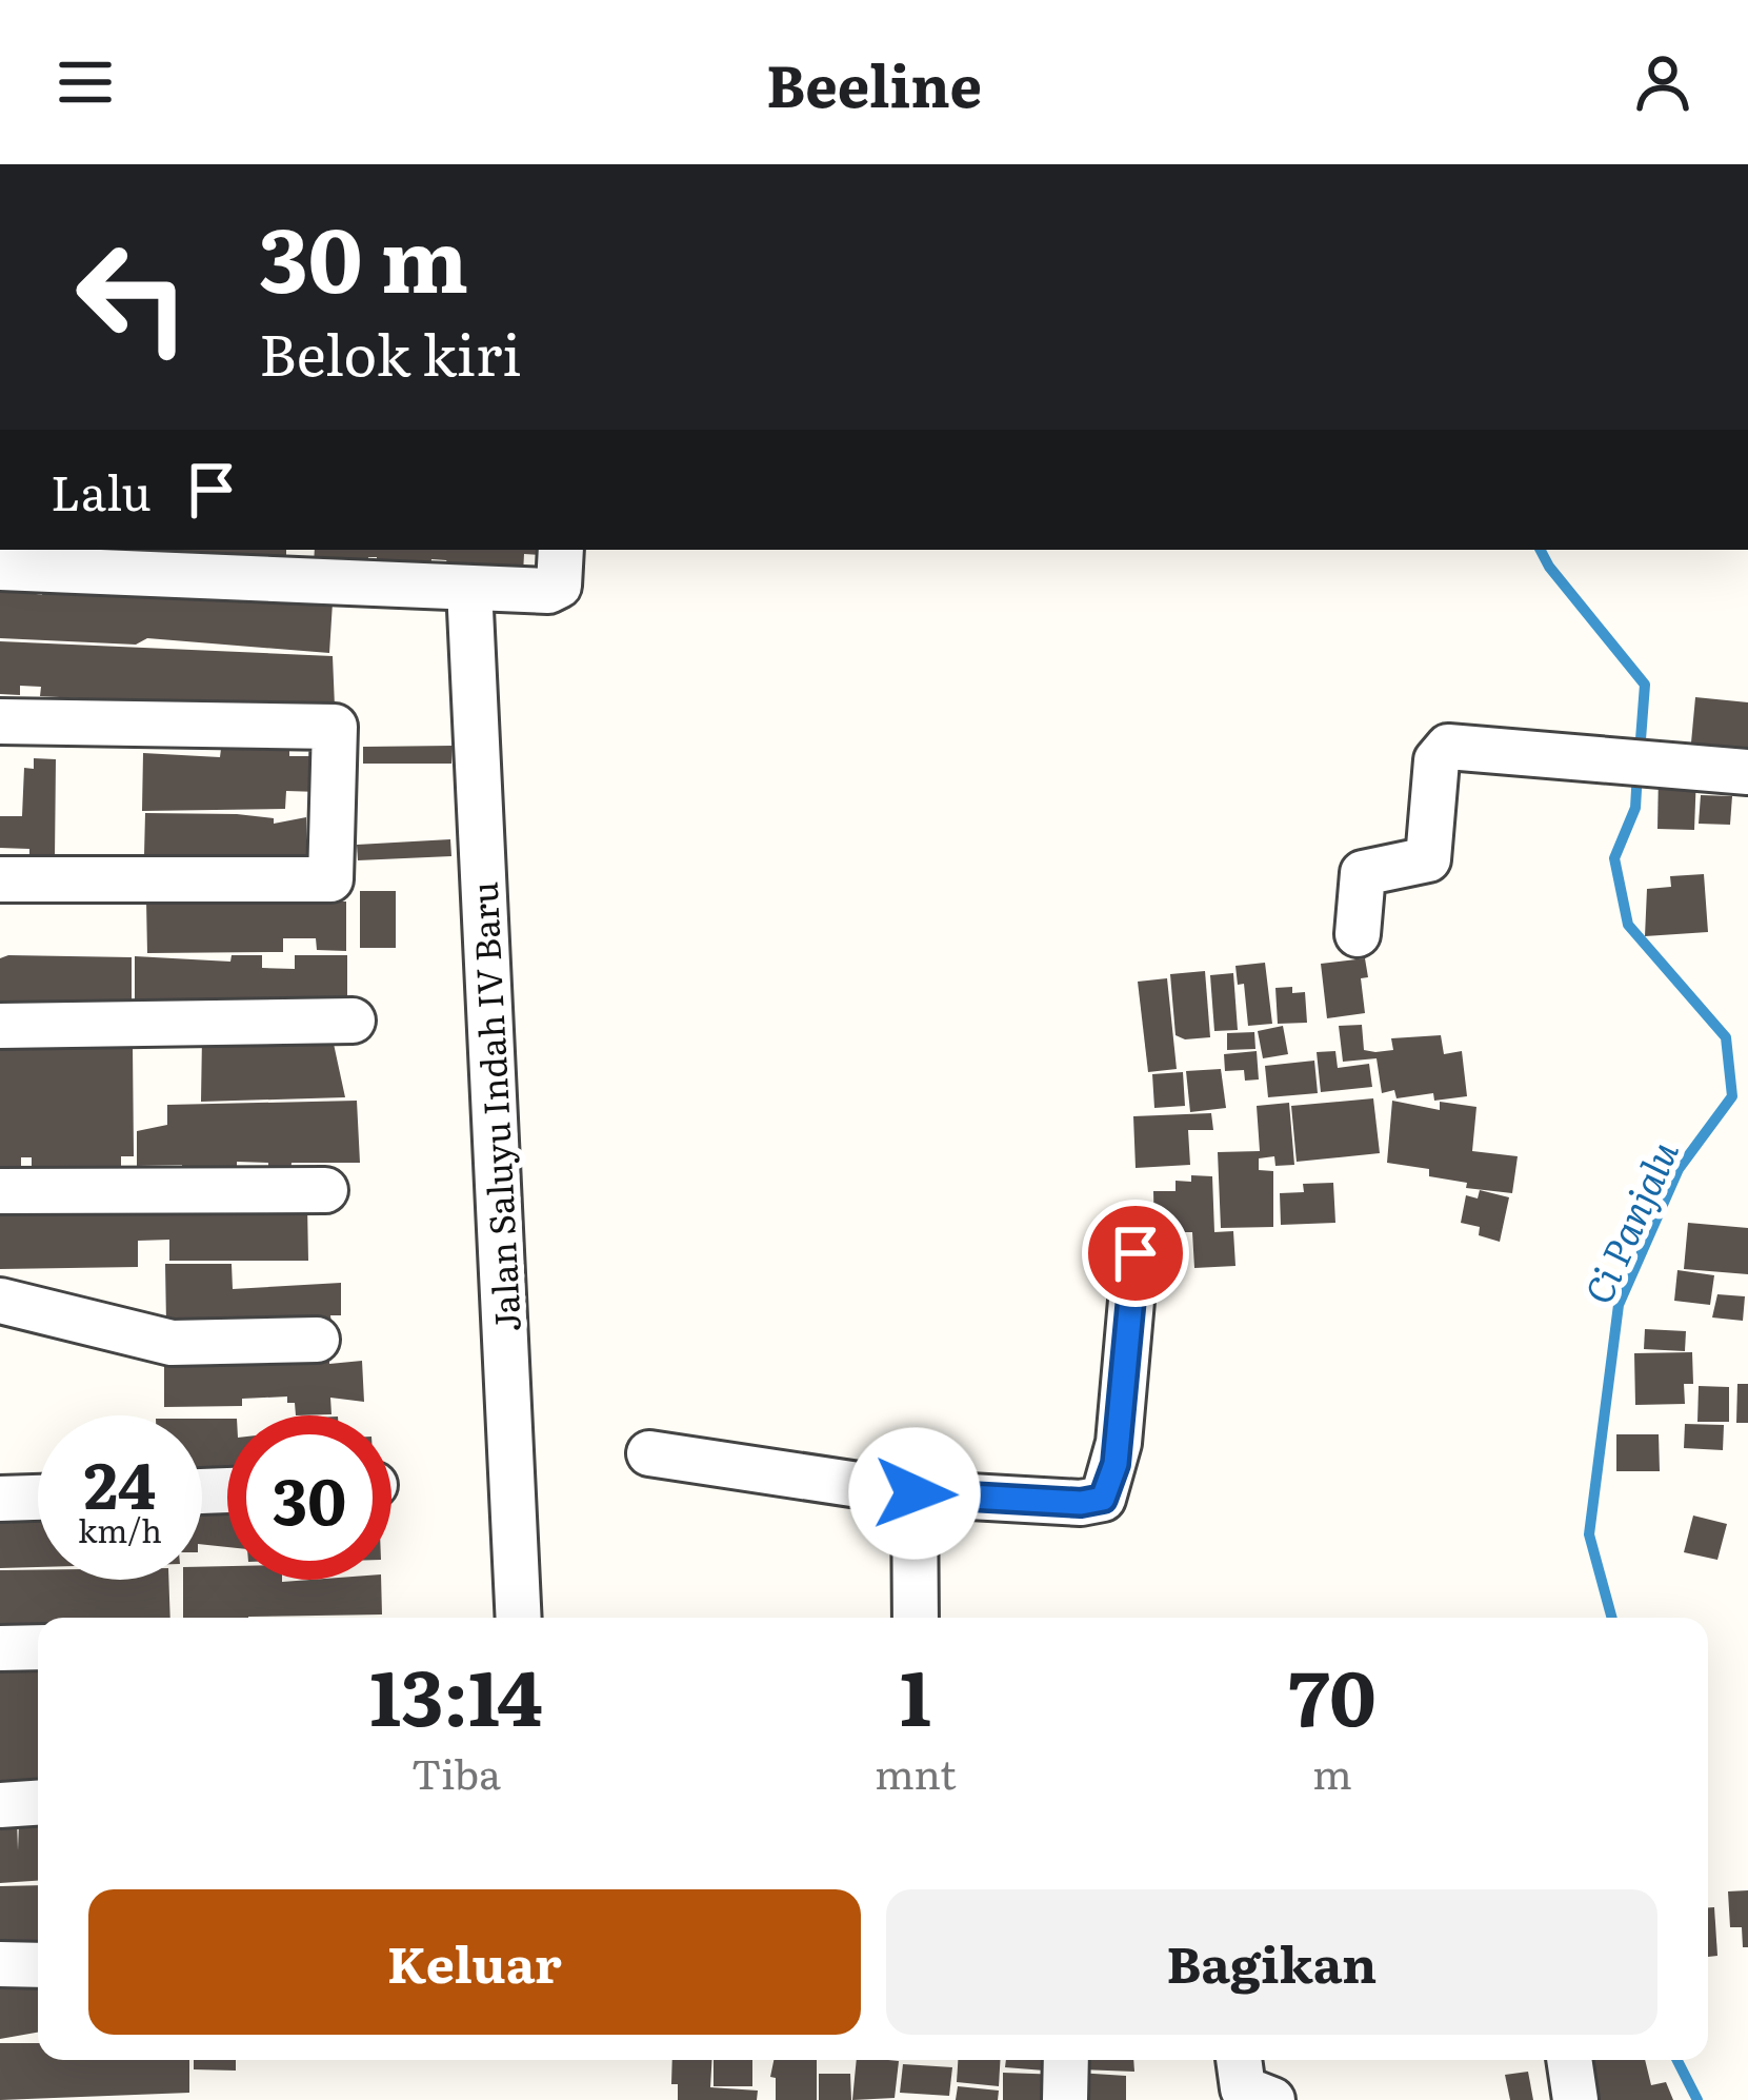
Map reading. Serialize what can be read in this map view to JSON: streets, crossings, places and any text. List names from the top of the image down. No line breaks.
{"streets":{"street":["Jalan Saluyu Indah IV Baru"]},"water":["Ci Panjalu"],"page":{"header":"Beeline","turn":["30 m","Belok kiri"],"then":"Lalu","speed":"24 km/h","limit":"30","eta":["13:14","Tiba","1","mnt","70","m"],"buttons":["Keluar","Bagikan"]}}
